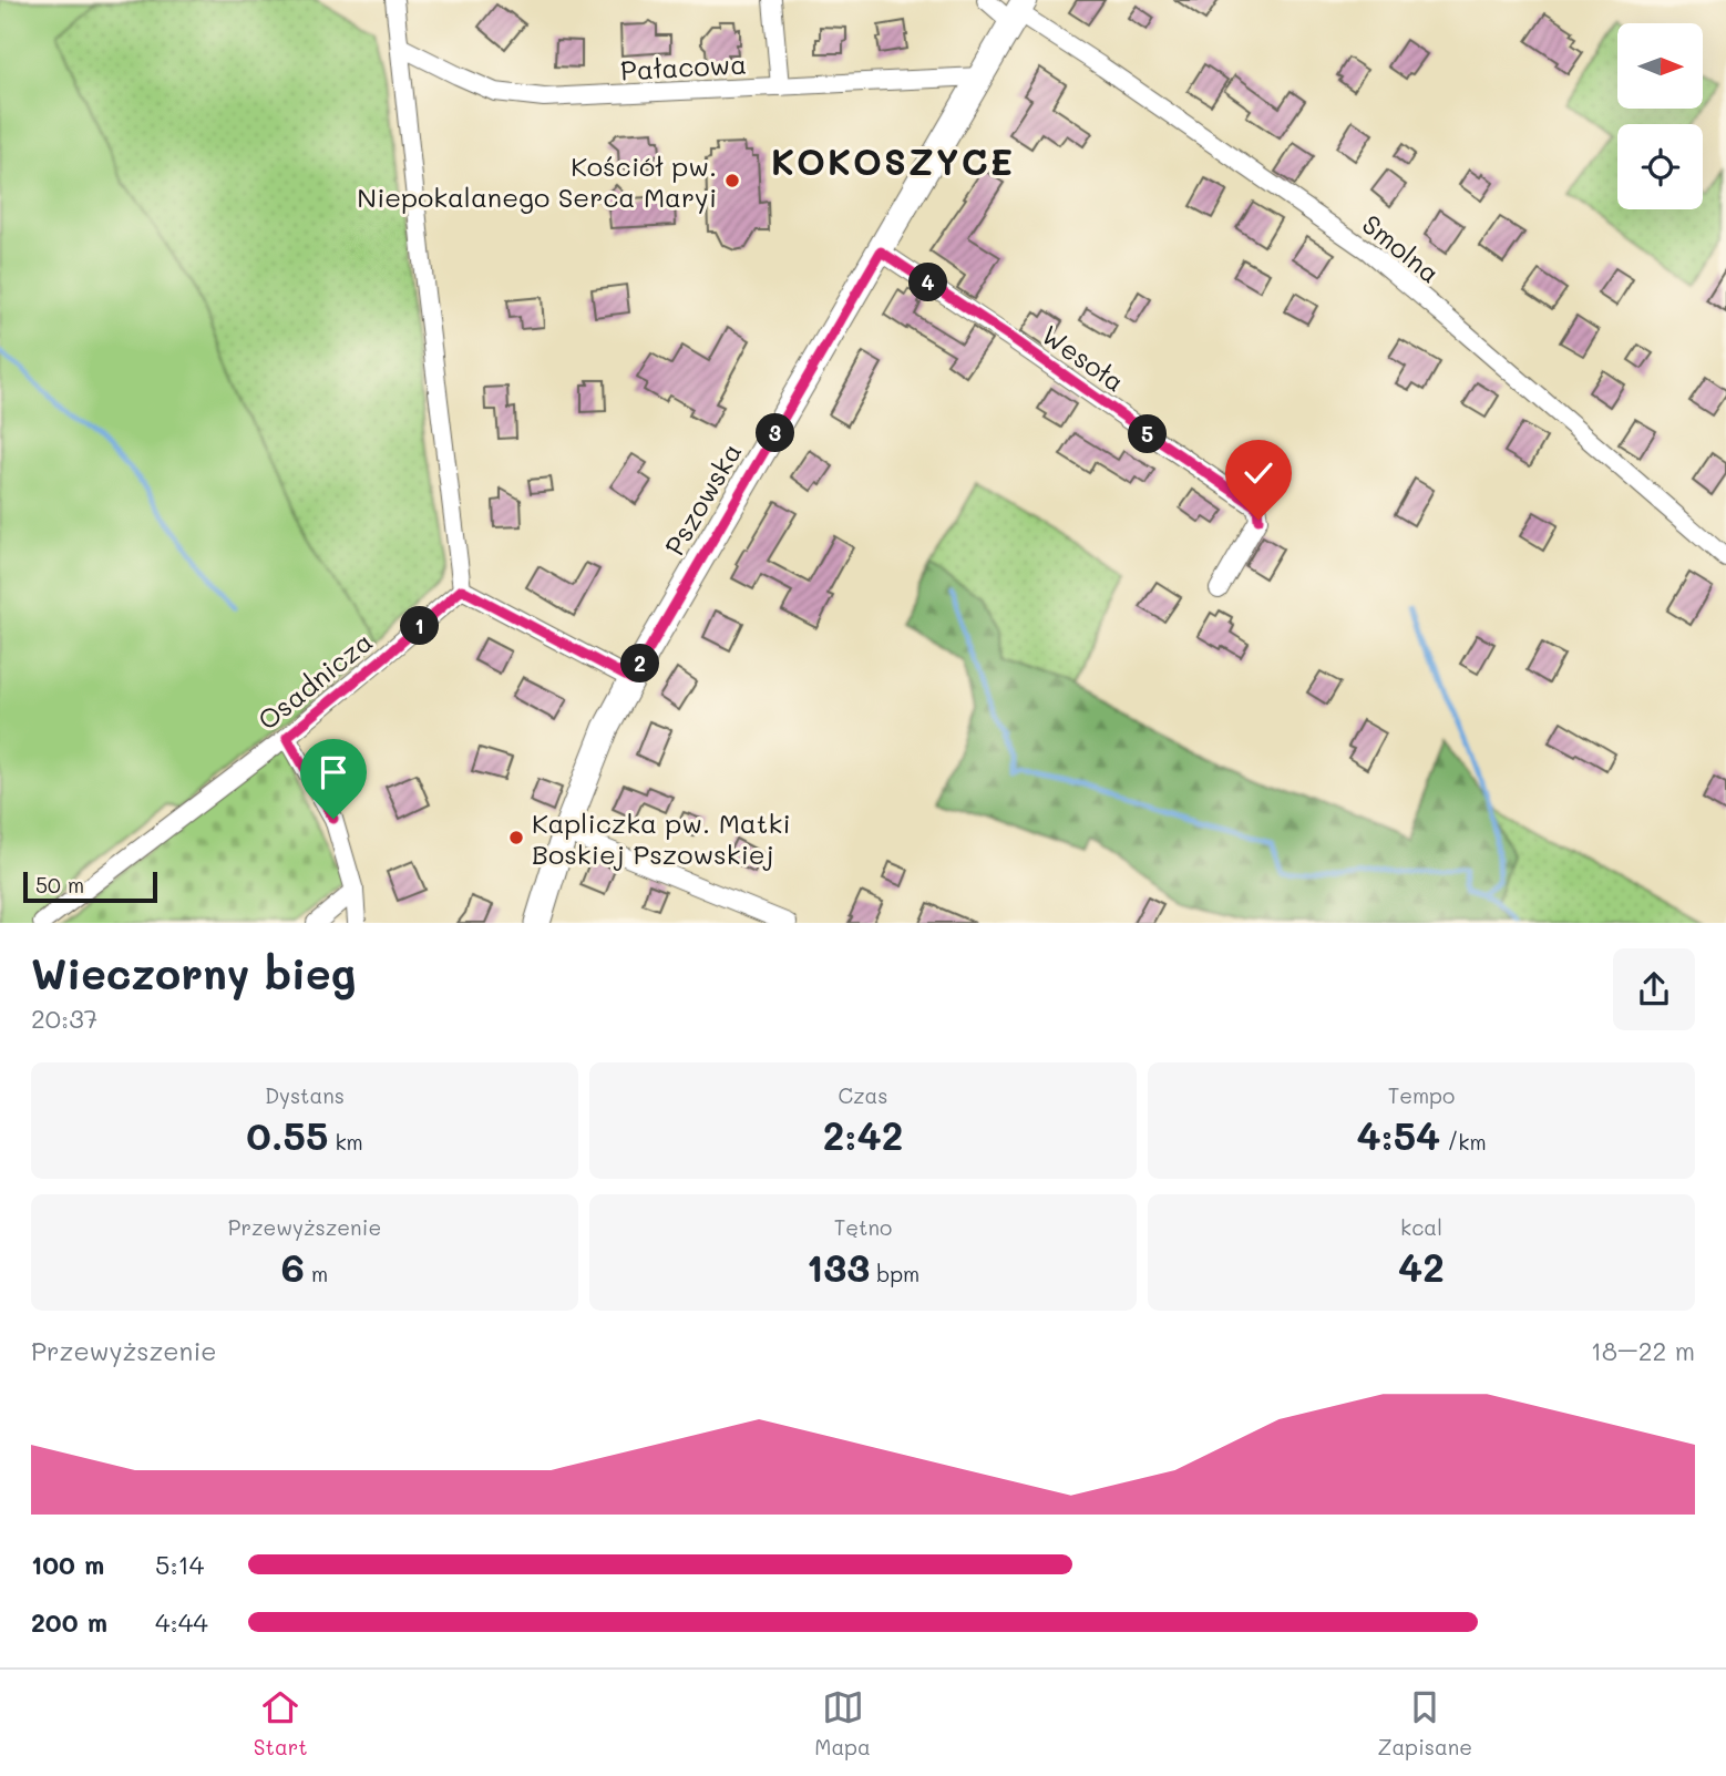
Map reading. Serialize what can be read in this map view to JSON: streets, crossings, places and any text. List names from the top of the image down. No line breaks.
{"streets":{"main road":["Pszowska"],"street":["Pałacowa","Smolna","Wesoła","Osadnicza"]},"crossings":[["Pałacowa","Pszowska"],["Smolna","Pszowska"],["Wesoła","Pszowska"]],"districts":["KOKOSZYCE"],"places":["Kościół pw. Niepokalanego Serca Maryi","Kapliczka pw. Matki Boskiej Pszowskiej"],"scale_bar":"50 m","north":"right","page":{"pins":["4","3","5","1","2"],"scale":"50 m","heading":["Wieczorny bieg","20:37"],"stats":[["Dystans","0.55 km"],["Czas","2:42"],["Tempo","4:54 /km"],["Przewyższenie","6 m"],["Tętno","133 bpm"],["kcal","42"]],"chart":["Przewyższenie","18–22 m"],"list":[{"name":"100 m","note":"5:14"},{"name":"200 m","note":"4:44"}],"tabs":["Start","Mapa","Zapisane"]}}
